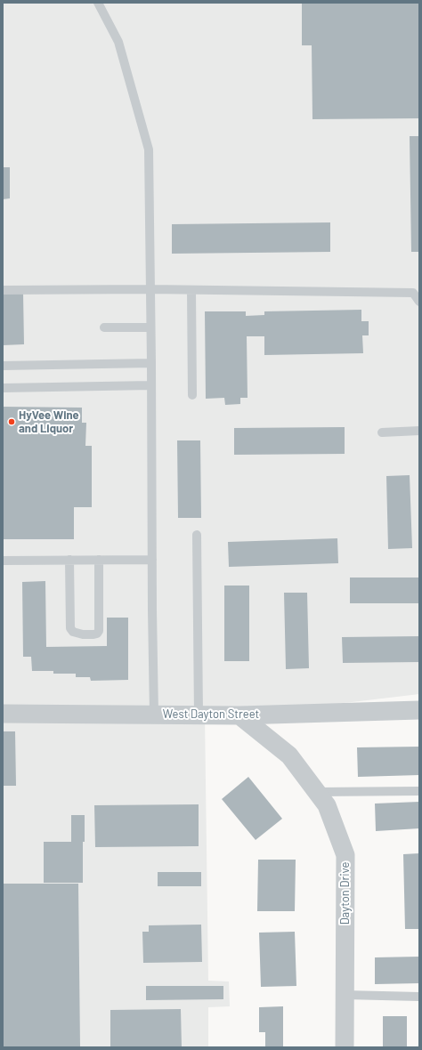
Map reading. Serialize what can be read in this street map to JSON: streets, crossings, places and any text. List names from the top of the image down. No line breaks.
{"streets":{"street":["West Dayton Street","Dayton Drive"]},"crossings":[["West Dayton Street","Dayton Drive"]],"places":["HyVee Wine and Liquor"]}
